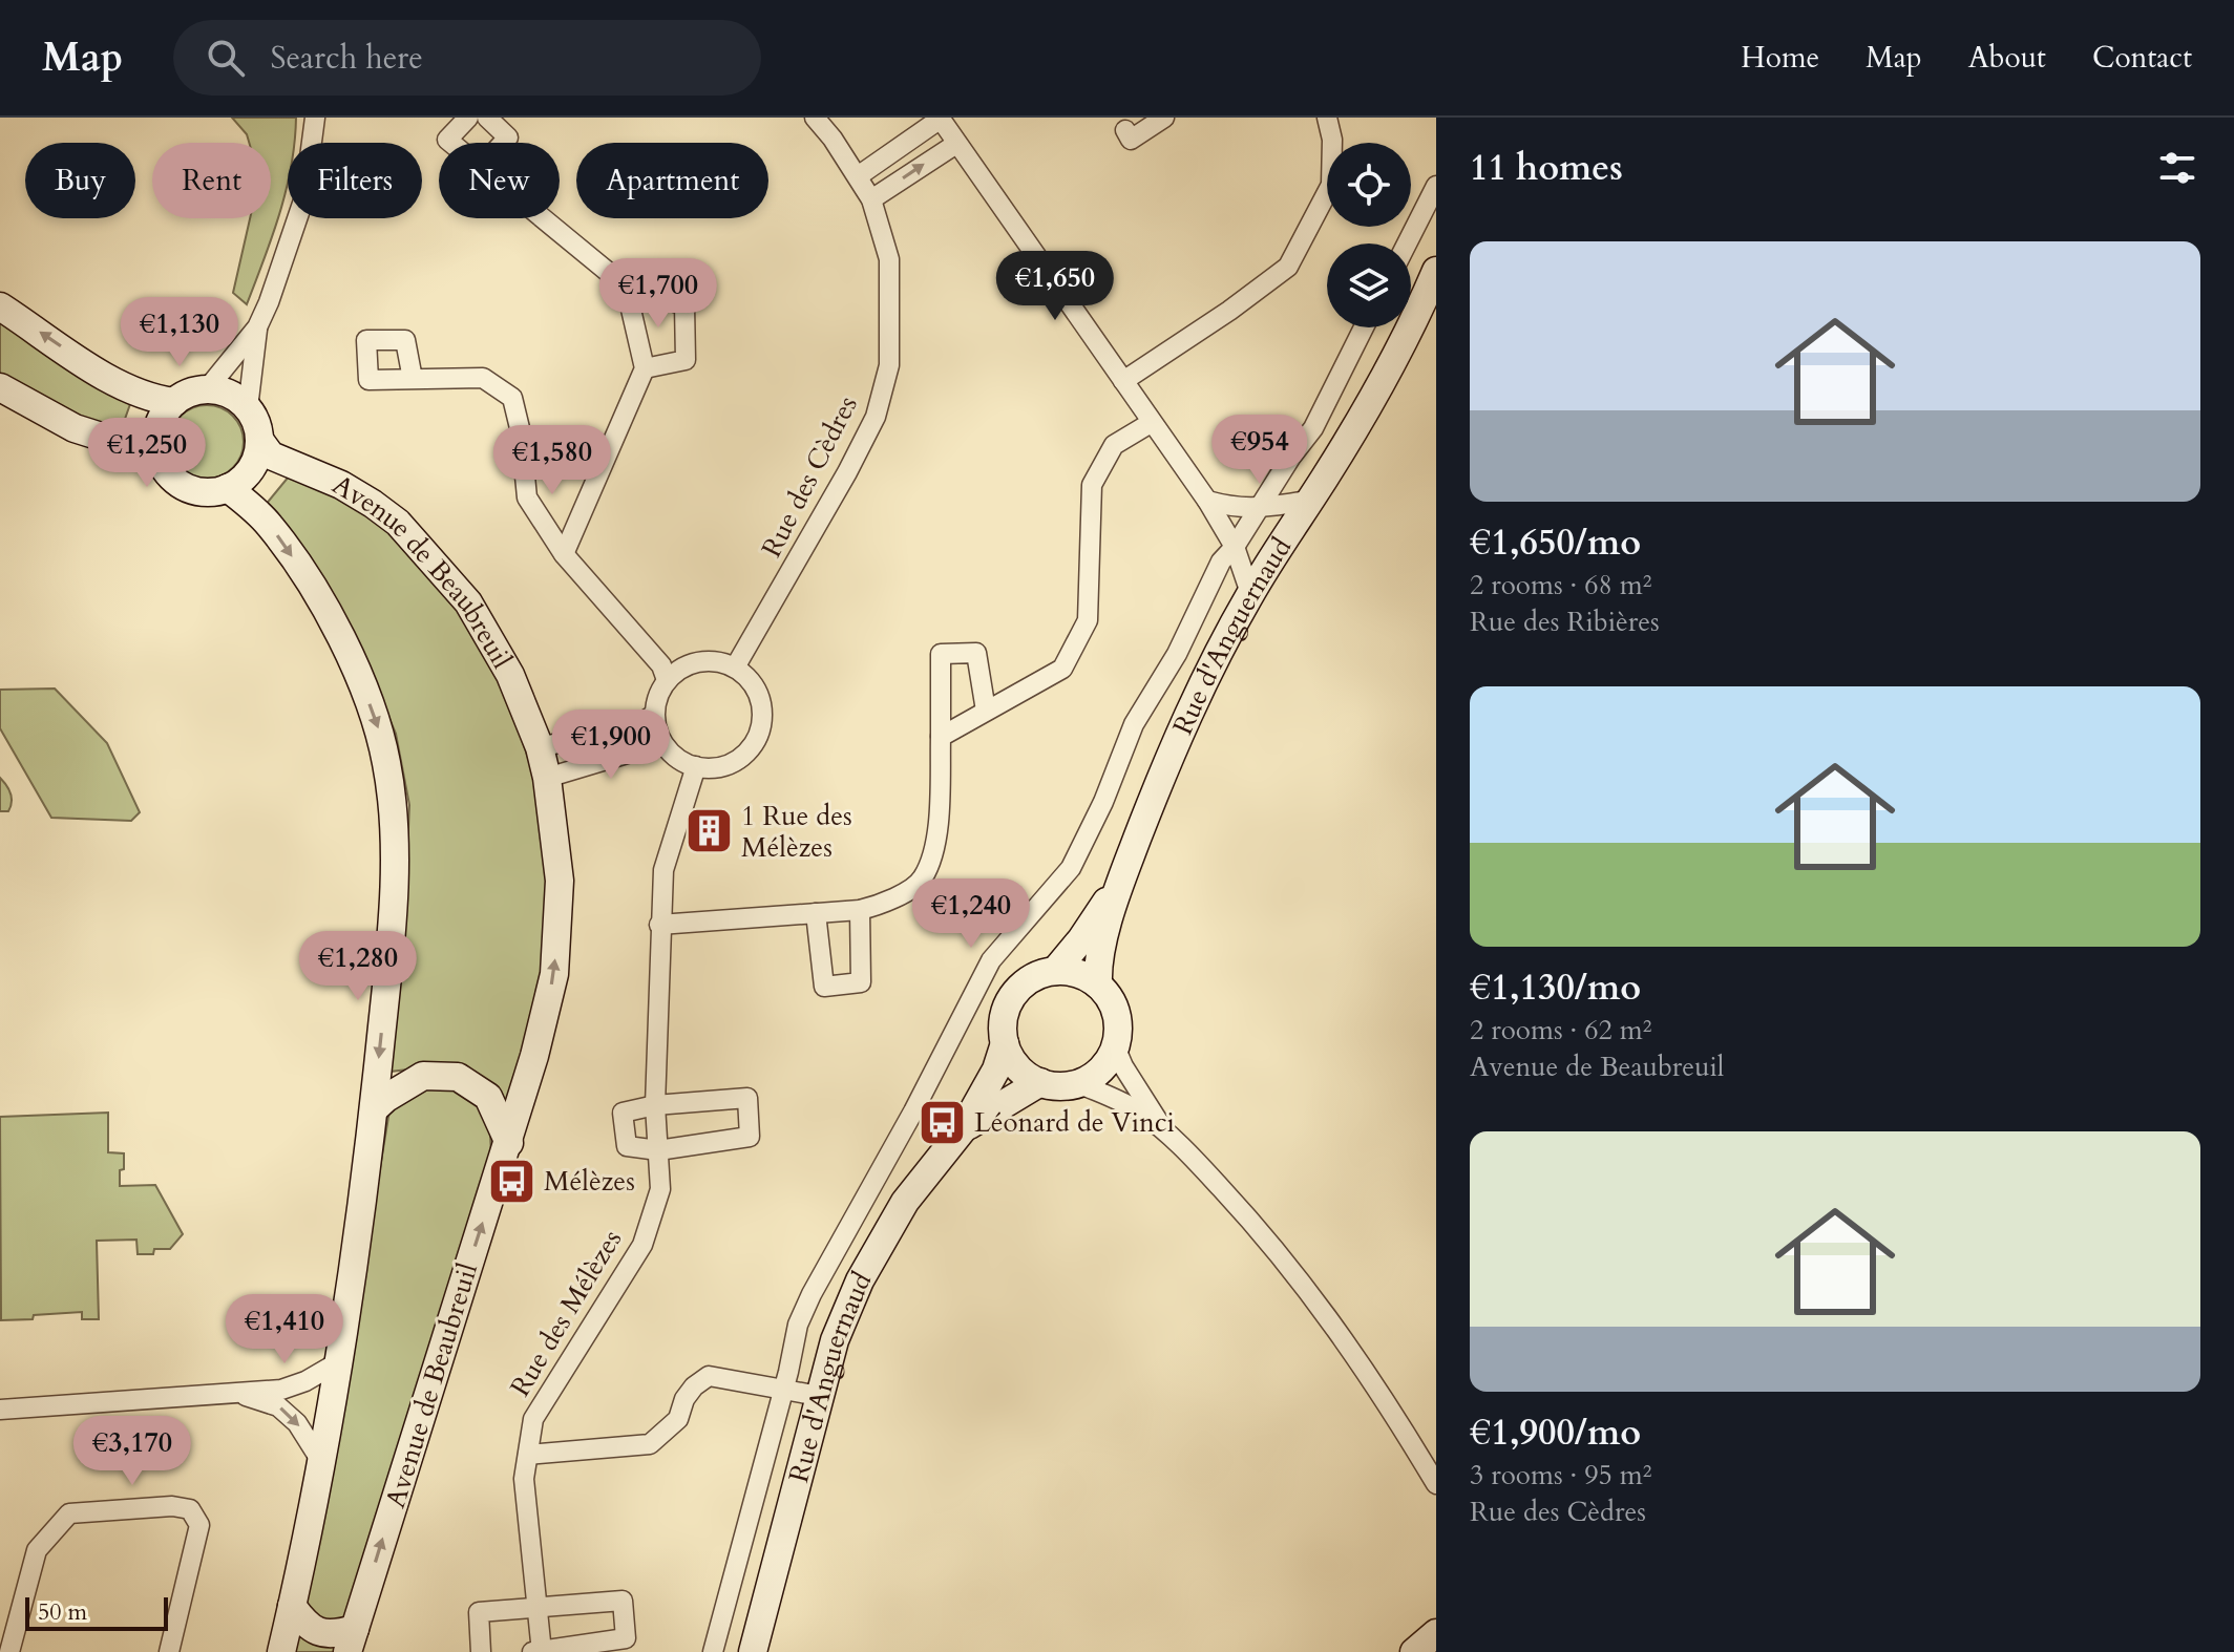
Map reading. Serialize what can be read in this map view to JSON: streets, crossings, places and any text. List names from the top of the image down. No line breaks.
{"streets":{"main road":["Avenue de Beaubreuil","Rue d'Anguernaud"],"street":["Rue des Cèdres","Rue des Mélèzes"]},"crossings":[["Rue des Cèdres","Rue des Mélèzes"]],"places":{"building":["1 Rue des Mélèzes"],"bus stop":["Léonard de Vinci","Mélèzes"]},"scale_bar":"50 m","page":{"header":"Map","search":"Search here","nav":["Home","Map","About","Contact"],"heading":"11 homes","chip":["Buy","Rent","Filters","New","Apartment"],"list":[{"name":"€1,650/mo","note":"2 rooms · 68 m² · Rue des Ribières"},{"name":"€1,130/mo","note":"2 rooms · 62 m² · Avenue de Beaubreuil"},{"name":"€1,900/mo","note":"3 rooms · 95 m² · Rue des Cèdres"}],"price":["€1,650","€1,700","€1,130","€954","€1,250","€1,580","€1,900","€1,240","€1,280","€1,410","€3,170"],"scale":"50 m"}}
